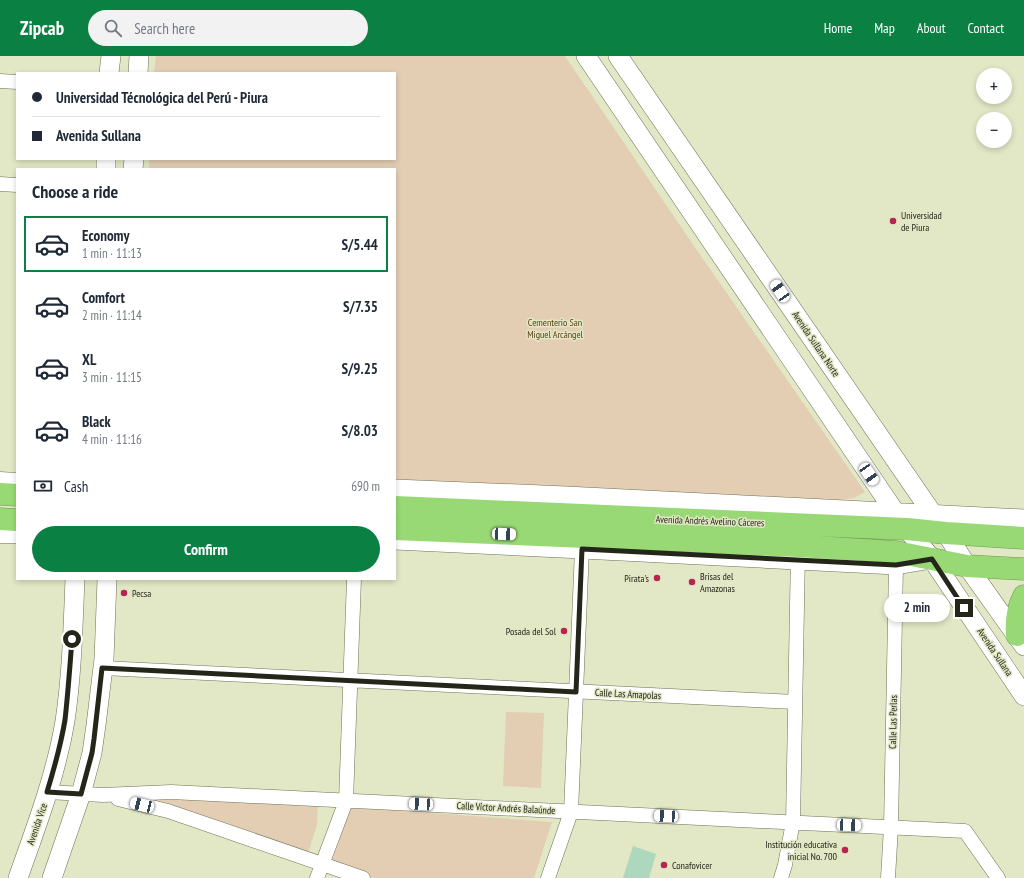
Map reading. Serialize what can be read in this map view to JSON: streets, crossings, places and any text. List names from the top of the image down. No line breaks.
{"streets":{"highway":["Avenida Andrés Avelino Cáceres"],"main road":["Avenida Sullana Norte","Avenida Sullana","Avenida Vice"],"street":["Calle Las Amapolas","Calle Las Perlas","Calle Víctor Andrés Balaúnde"]},"crossings":[["Avenida Sullana Norte","Avenida Andrés Avelino Cáceres"],["Avenida Andrés Avelino Cáceres","Avenida Sullana"],["Calle Las Perlas","Calle Víctor Andrés Balaúnde"],["Calle Víctor Andrés Balaúnde","Avenida Vice"]],"parks":["Cementerio San Miguel Arcángel"],"places":["Universidad de Piura","Pirata's","Brisas del Amazonas","Pecsa","Posada del Sol","Institución educativa inicial No. 700","Conafovicer"],"page":{"header":"Zipcab","search":"Search here","nav":["Home","Map","About","Contact"],"map_buttons":["+","−"],"banner":["Universidad Técnológica del Perú - Piura","Avenida Sullana"],"heading":"Choose a ride","list":[{"name":"Economy","note":"1 min · 11:13","value":"S/5.44"},{"name":"Comfort","note":"2 min · 11:14","value":"S/7.35"},{"name":"XL","note":"3 min · 11:15","value":"S/9.25"},{"name":"Black","note":"4 min · 11:16","value":"S/8.03"}],"pay":["Cash","690 m"],"buttons":"Confirm","bubble":"2 min"}}
